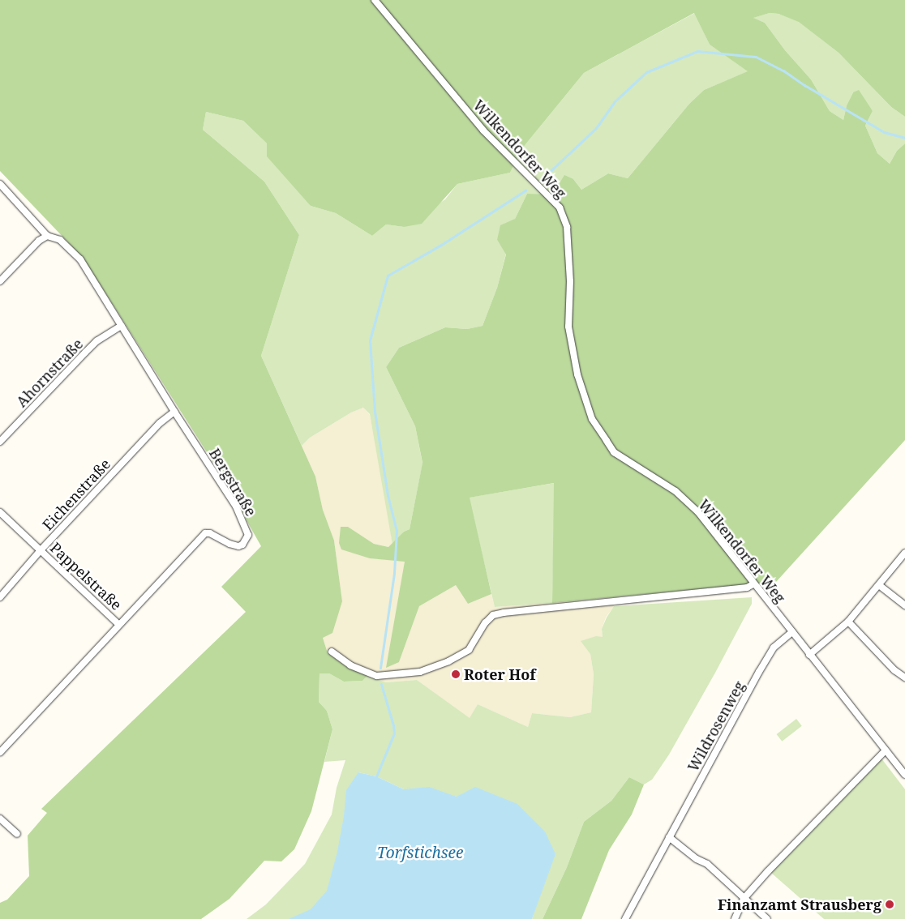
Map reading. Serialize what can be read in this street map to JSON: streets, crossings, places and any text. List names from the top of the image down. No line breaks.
{"streets":{"street":["Wilkendorfer Weg","Ahornstraße","Bergstraße","Eichenstraße","Pappelstraße","Wildrosenweg"]},"crossings":[["Wilkendorfer Weg","Wildrosenweg"],["Ahornstraße","Bergstraße"],["Bergstraße","Eichenstraße"],["Bergstraße","Pappelstraße"],["Eichenstraße","Pappelstraße"]],"water":["Torfstichsee"],"places":["Roter Hof","Finanzamt Strausberg"]}
